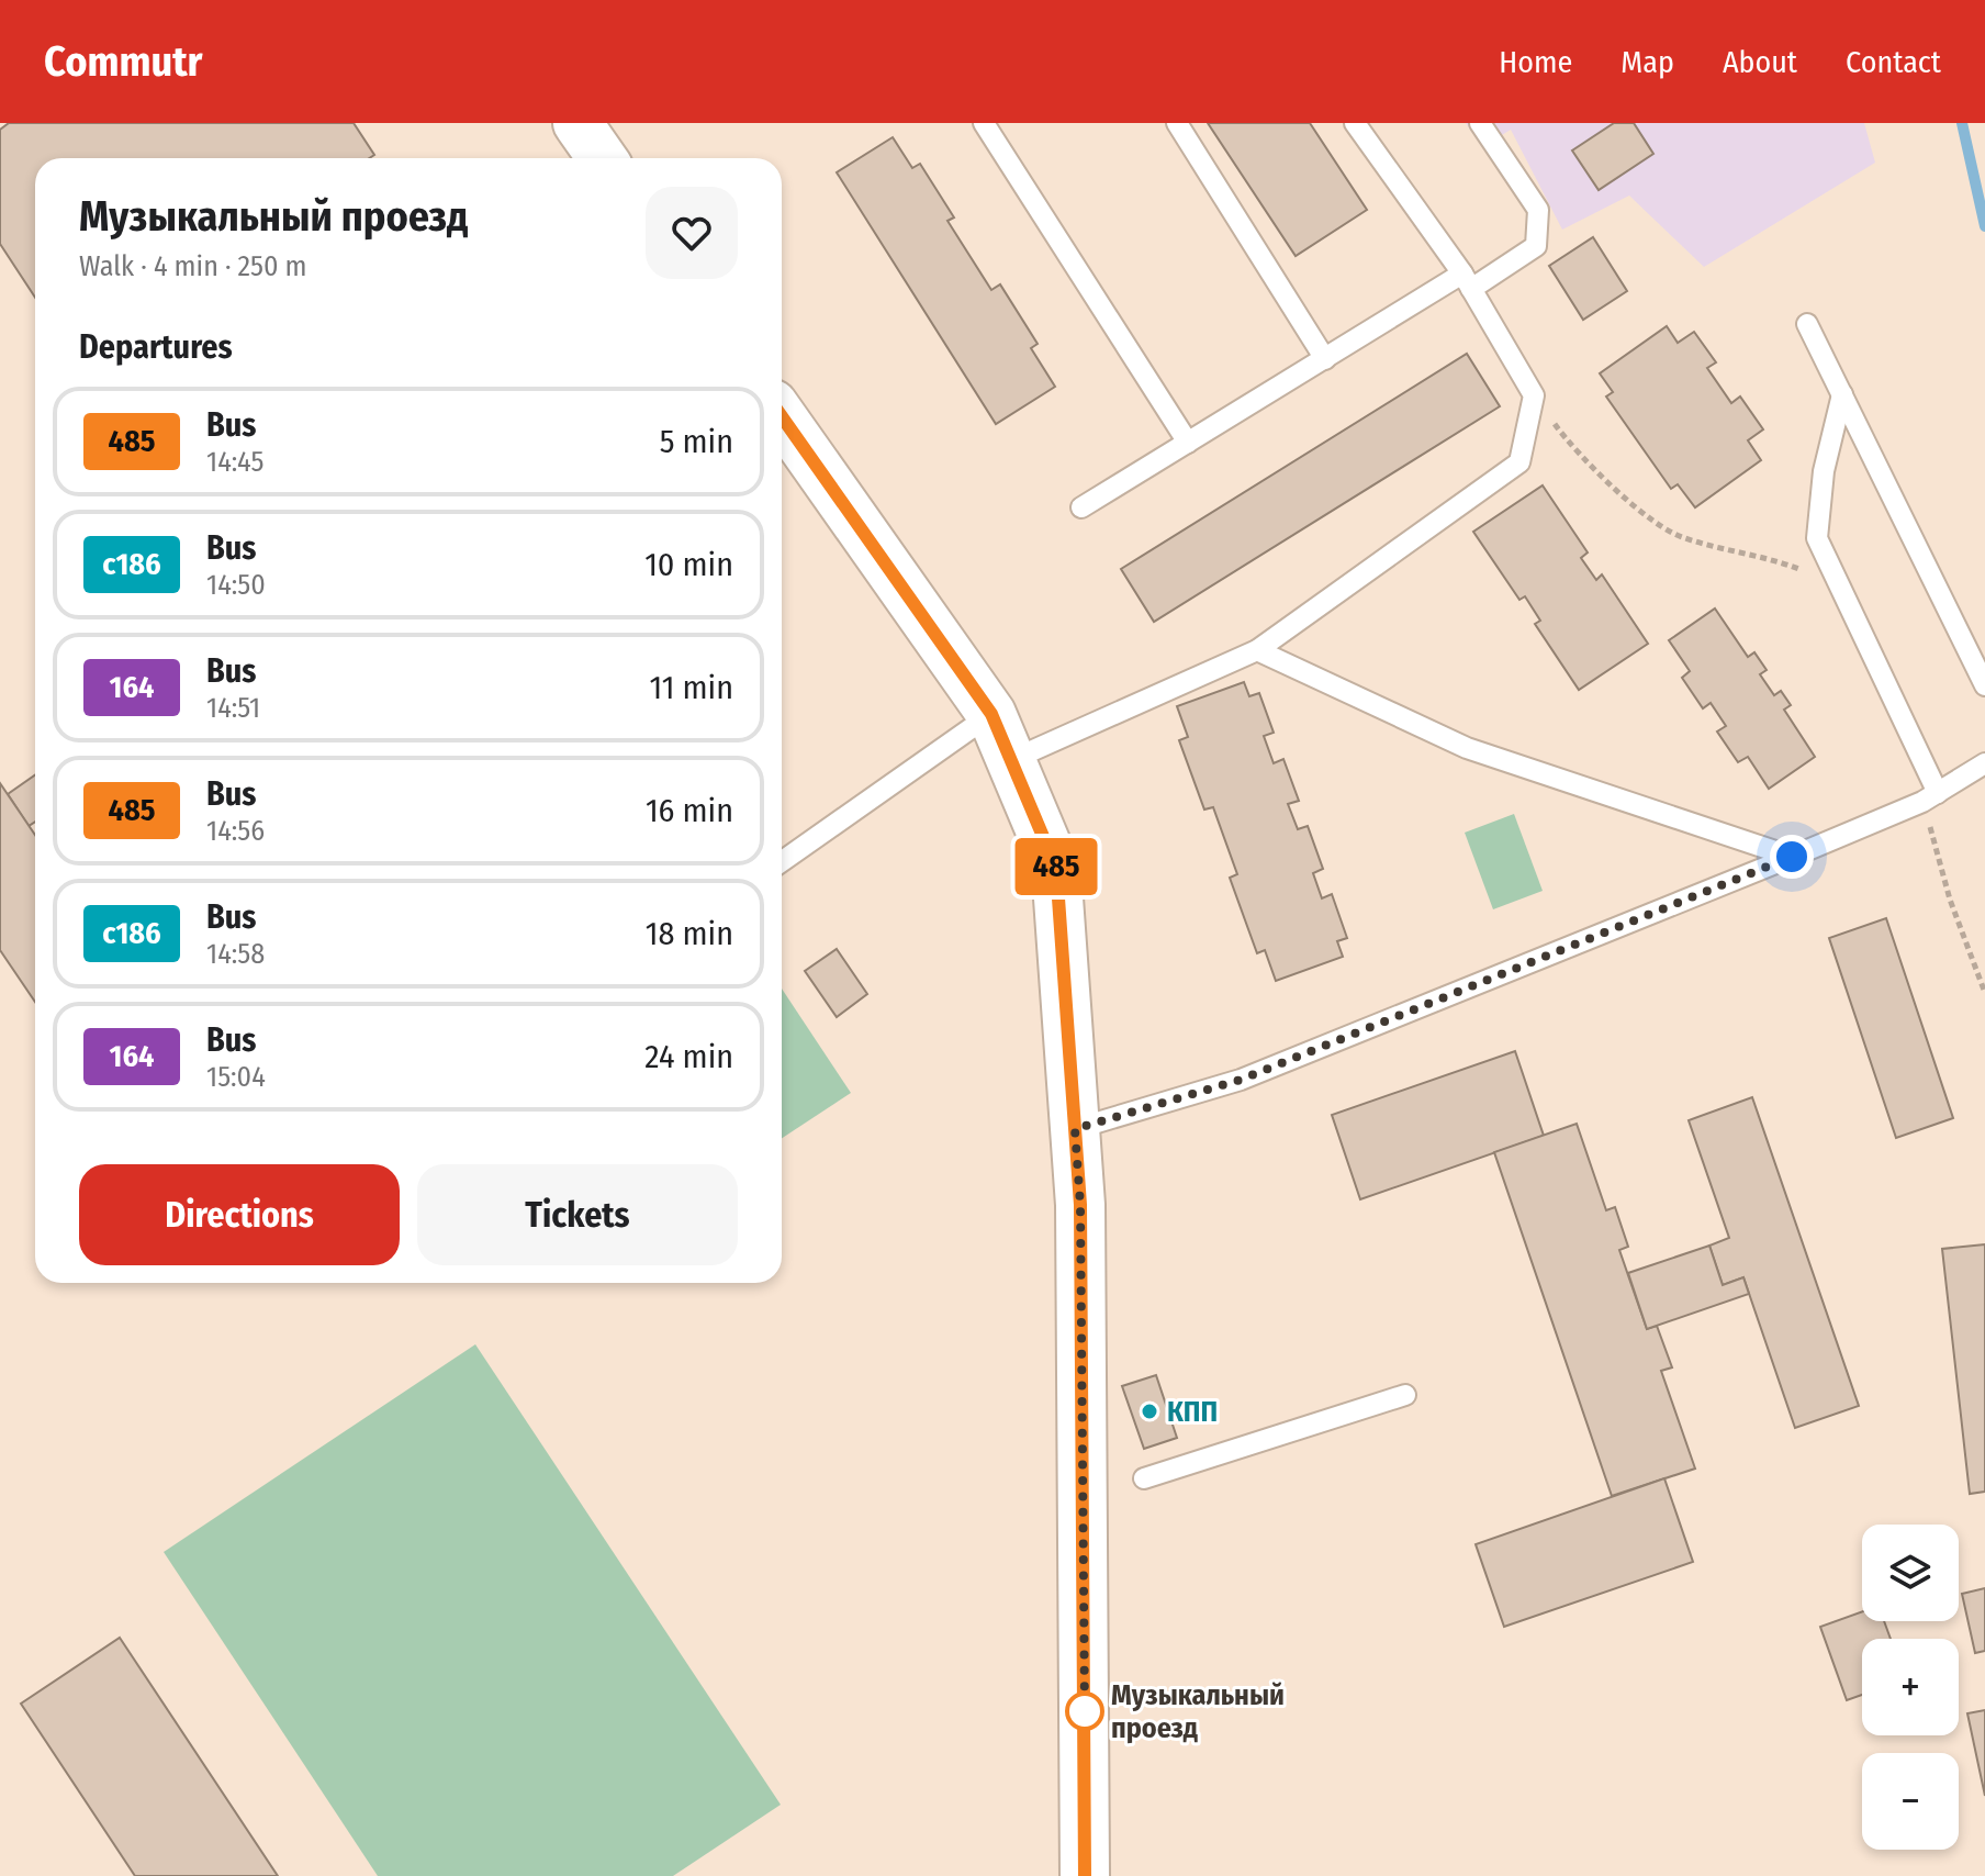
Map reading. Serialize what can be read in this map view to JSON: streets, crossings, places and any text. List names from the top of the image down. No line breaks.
{"places":["КПП","Музыкальный проезд"],"lines":["bus line 485"],"page":{"header":"Commutr","nav":["Home","Map","About","Contact"],"on_map":"485","heading":[["Музыкальный проезд","Walk · 4 min · 250 m"],"Departures"],"list":[{"mark":"485","name":"Bus","note":"14:45","value":"5 min"},{"mark":"с186","name":"Bus","note":"14:50","value":"10 min"},{"mark":"164","name":"Bus","note":"14:51","value":"11 min"},{"mark":"485","name":"Bus","note":"14:56","value":"16 min"},{"mark":"с186","name":"Bus","note":"14:58","value":"18 min"},{"mark":"164","name":"Bus","note":"15:04","value":"24 min"}],"buttons":["Directions","Tickets"],"map_buttons":["+","−"]}}
